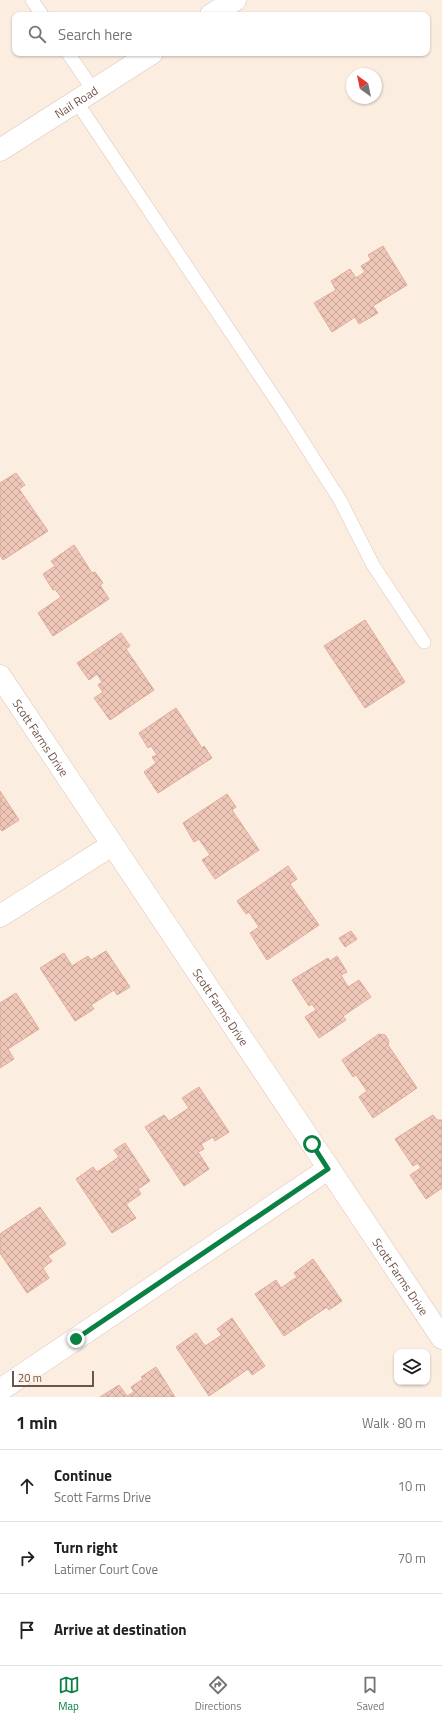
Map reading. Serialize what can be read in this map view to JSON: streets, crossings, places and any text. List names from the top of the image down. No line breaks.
{"streets":{"street":["Nail Road","Scott Farms Drive"]},"scale_bar":"20 m","north":"top left","page":{"search":"Search here","scale":"20 m","heading":["1 min","Walk · 80 m"],"list":[["Continue","Scott Farms Drive","10 m"],["Turn right","Latimer Court Cove","70 m"],"Arrive at destination"],"nav":["Map","Directions","Saved"]}}
